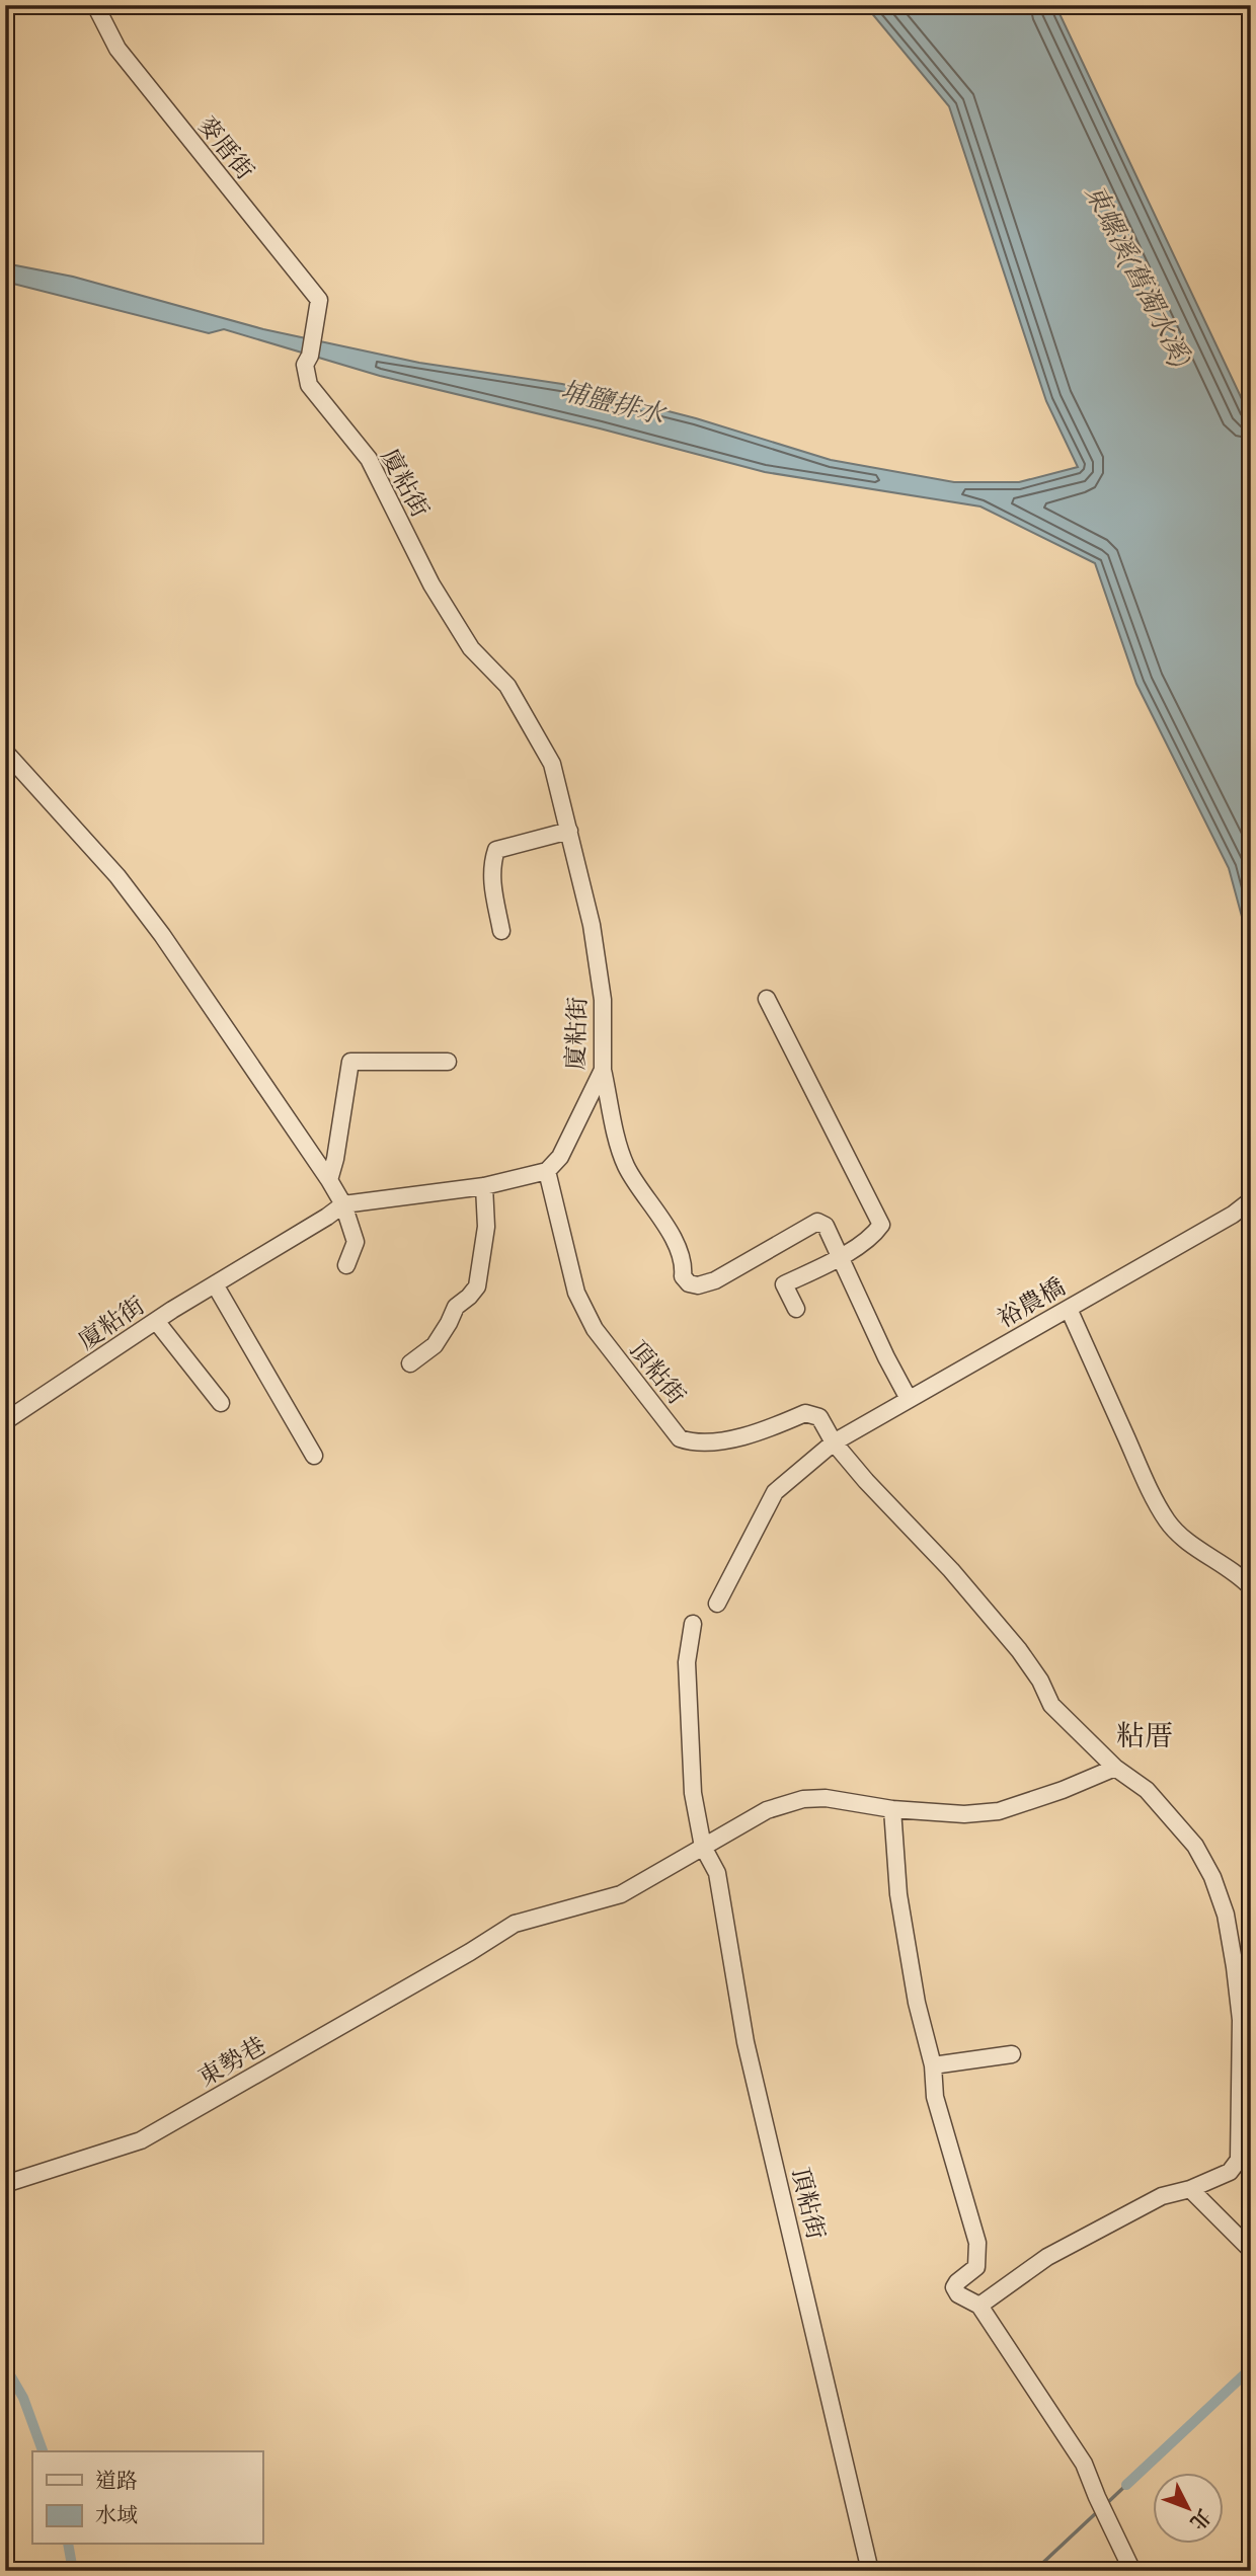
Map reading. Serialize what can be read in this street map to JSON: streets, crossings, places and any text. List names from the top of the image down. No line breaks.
{"streets":{"street":["麥厝街","廈粘街","裕農橋","頂粘街","東勢巷"]},"crossings":[["麥厝街","廈粘街"],["廈粘街","頂粘街"],["裕農橋","頂粘街"],["頂粘街","東勢巷"]],"districts":["粘厝"],"water":["東螺溪(舊濁水溪)","埔鹽排水"],"legend":["道路","水域"],"north":"bottom right"}
